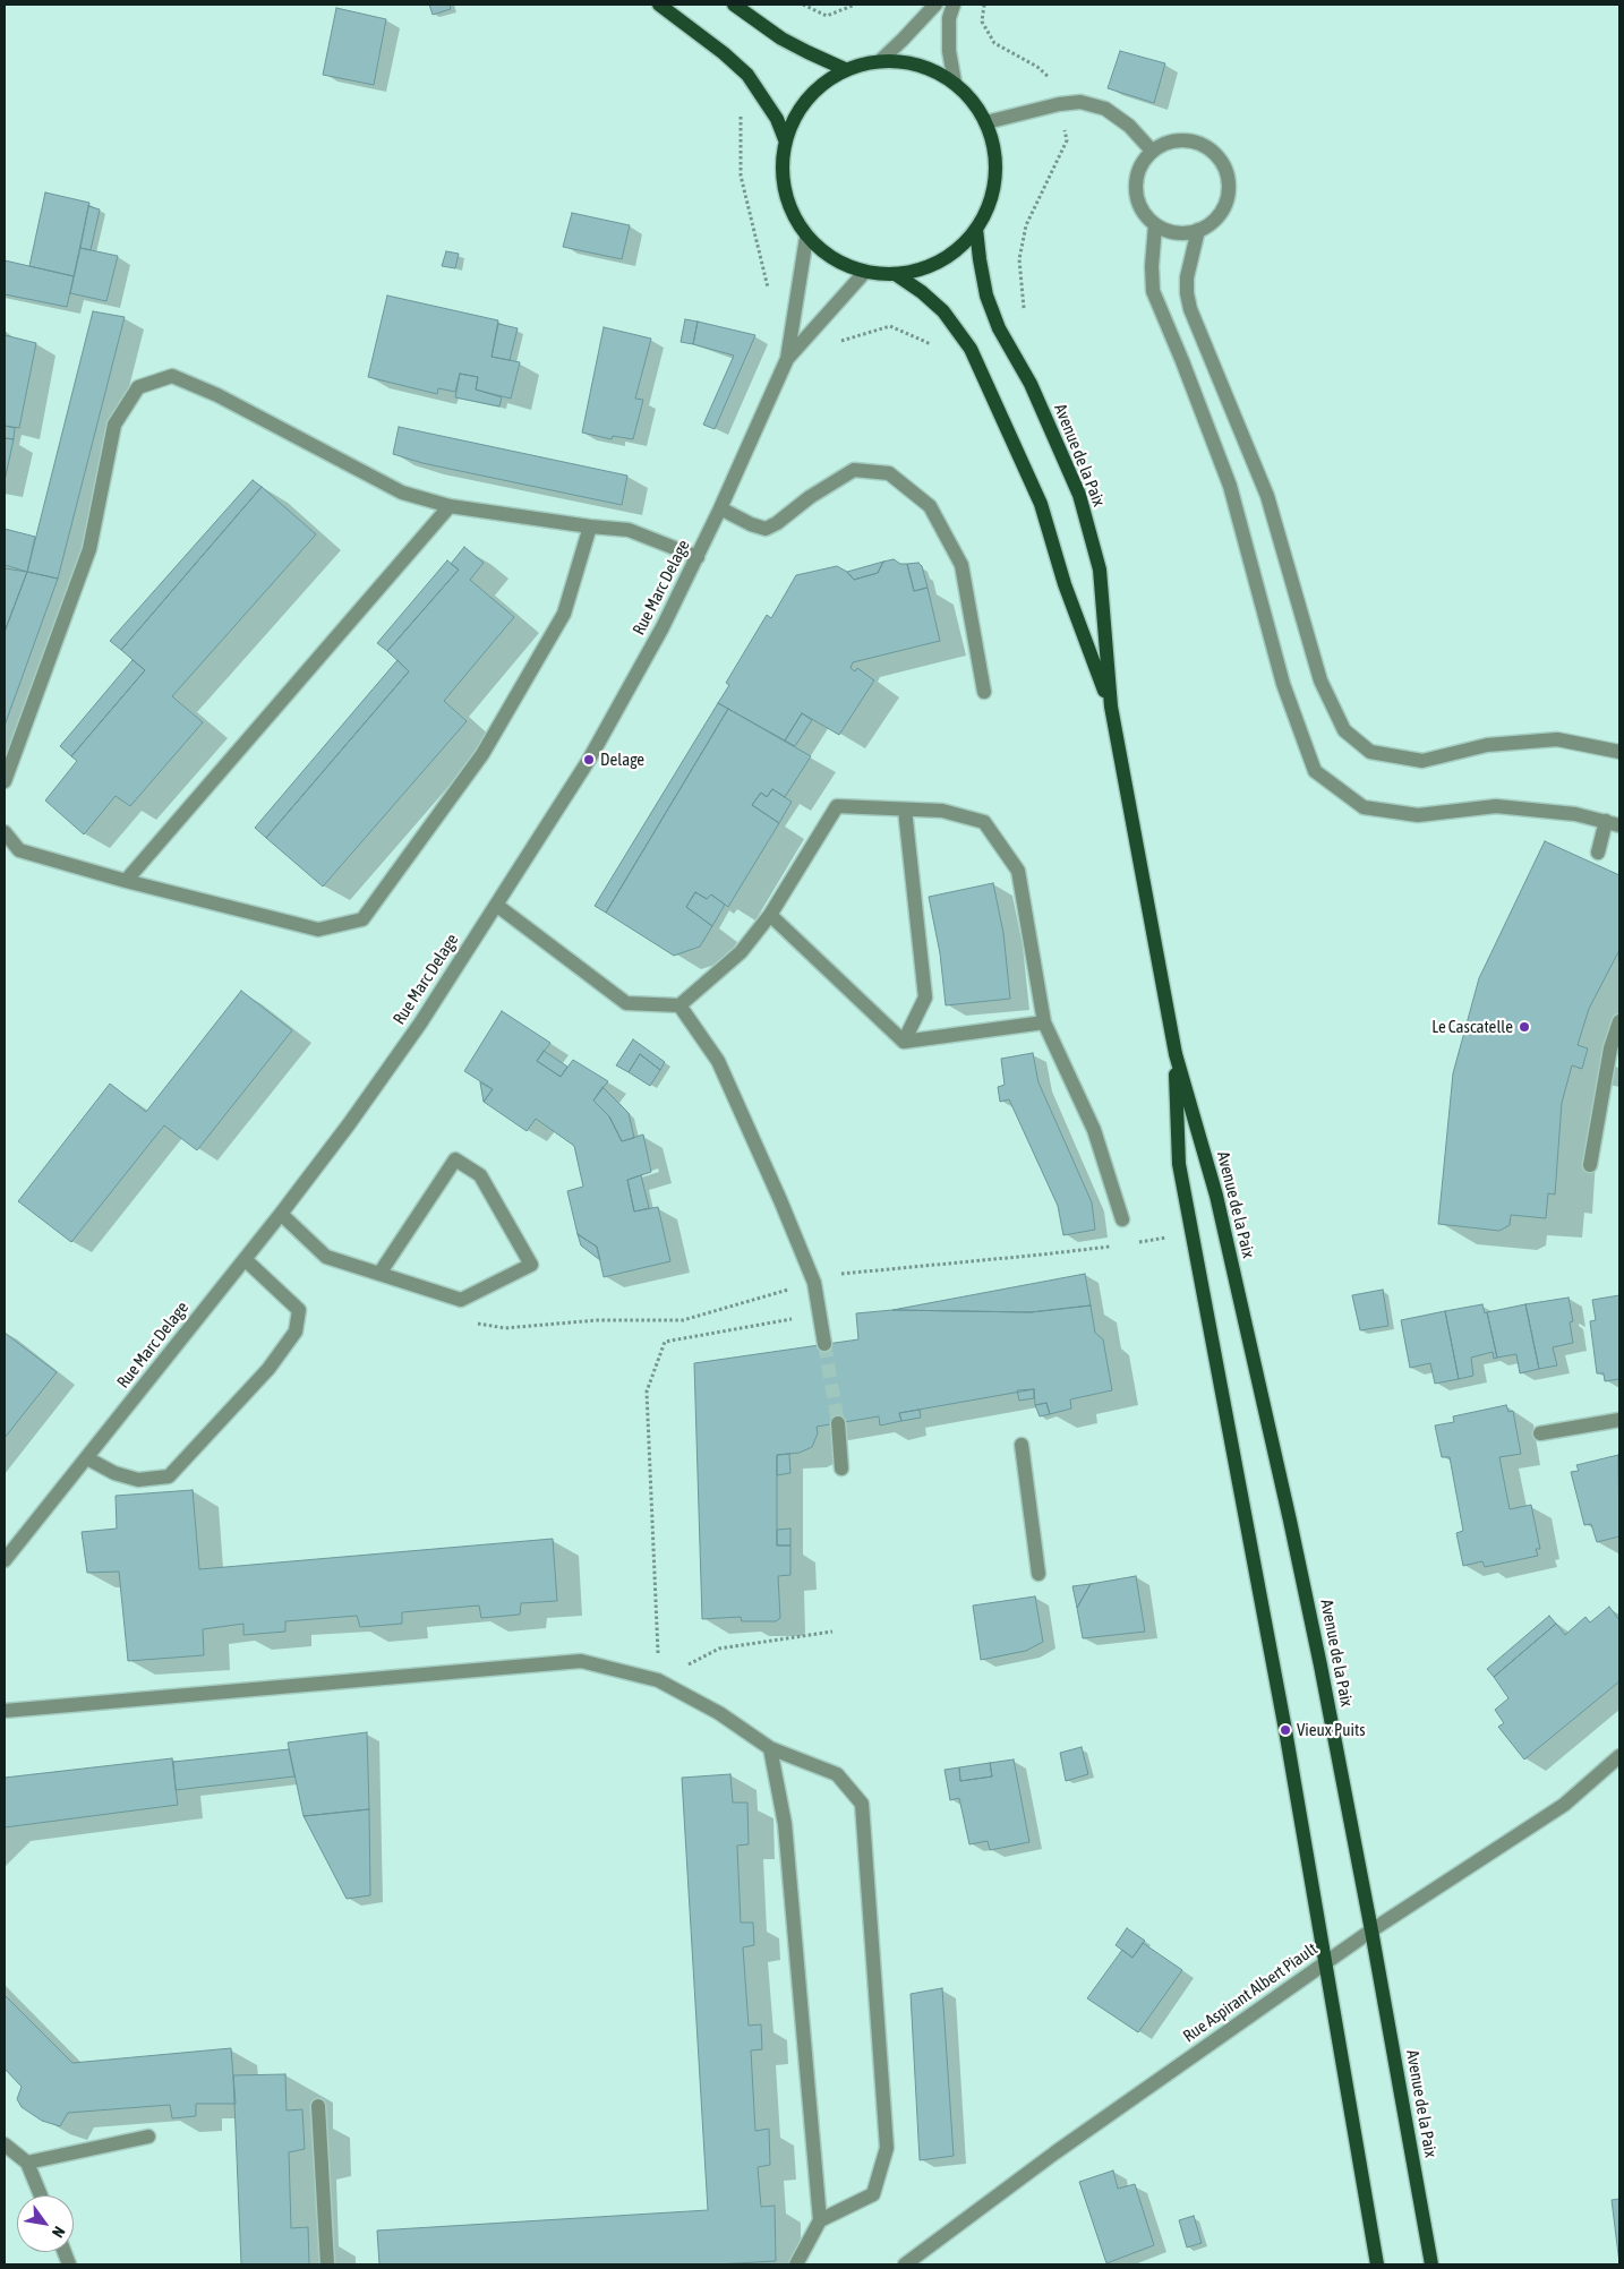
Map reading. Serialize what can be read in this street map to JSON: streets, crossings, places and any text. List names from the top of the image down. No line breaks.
{"streets":{"main road":["Avenue de la Paix"],"street":["Rue Marc Delage","Rue Aspirant Albert Piault"]},"crossings":[["Avenue de la Paix","Rue Aspirant Albert Piault"]],"places":["Delage","Le Cascatelle","Vieux Puits"],"north":"bottom right"}
